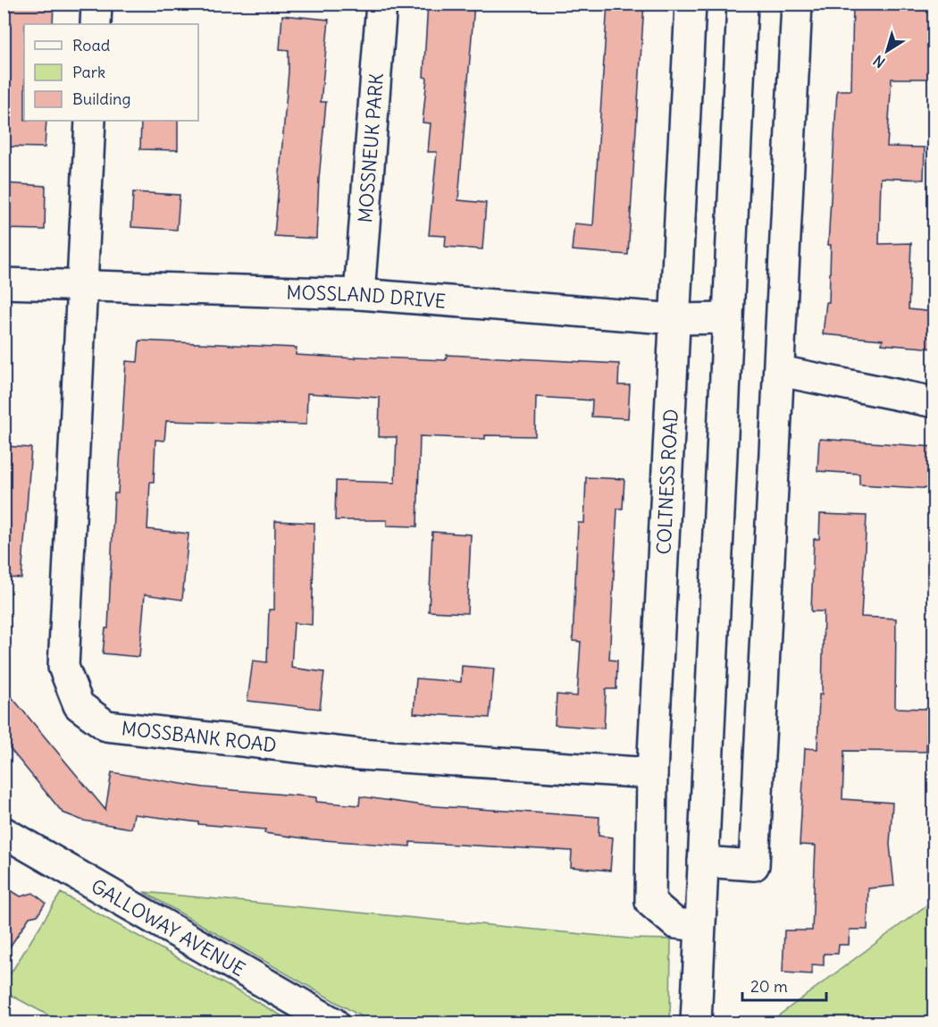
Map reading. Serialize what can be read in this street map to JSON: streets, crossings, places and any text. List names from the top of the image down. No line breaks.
{"streets":{"street":["MOSSNEUK PARK","MOSSLAND DRIVE","COLTNESS ROAD","MOSSBANK ROAD","GALLOWAY AVENUE"]},"crossings":[["MOSSNEUK PARK","MOSSLAND DRIVE"],["MOSSLAND DRIVE","COLTNESS ROAD"],["MOSSLAND DRIVE","MOSSBANK ROAD"],["COLTNESS ROAD","MOSSBANK ROAD"]],"legend":["Road","Park","Building"],"scale_bar":"20 m","north":"bottom left"}
